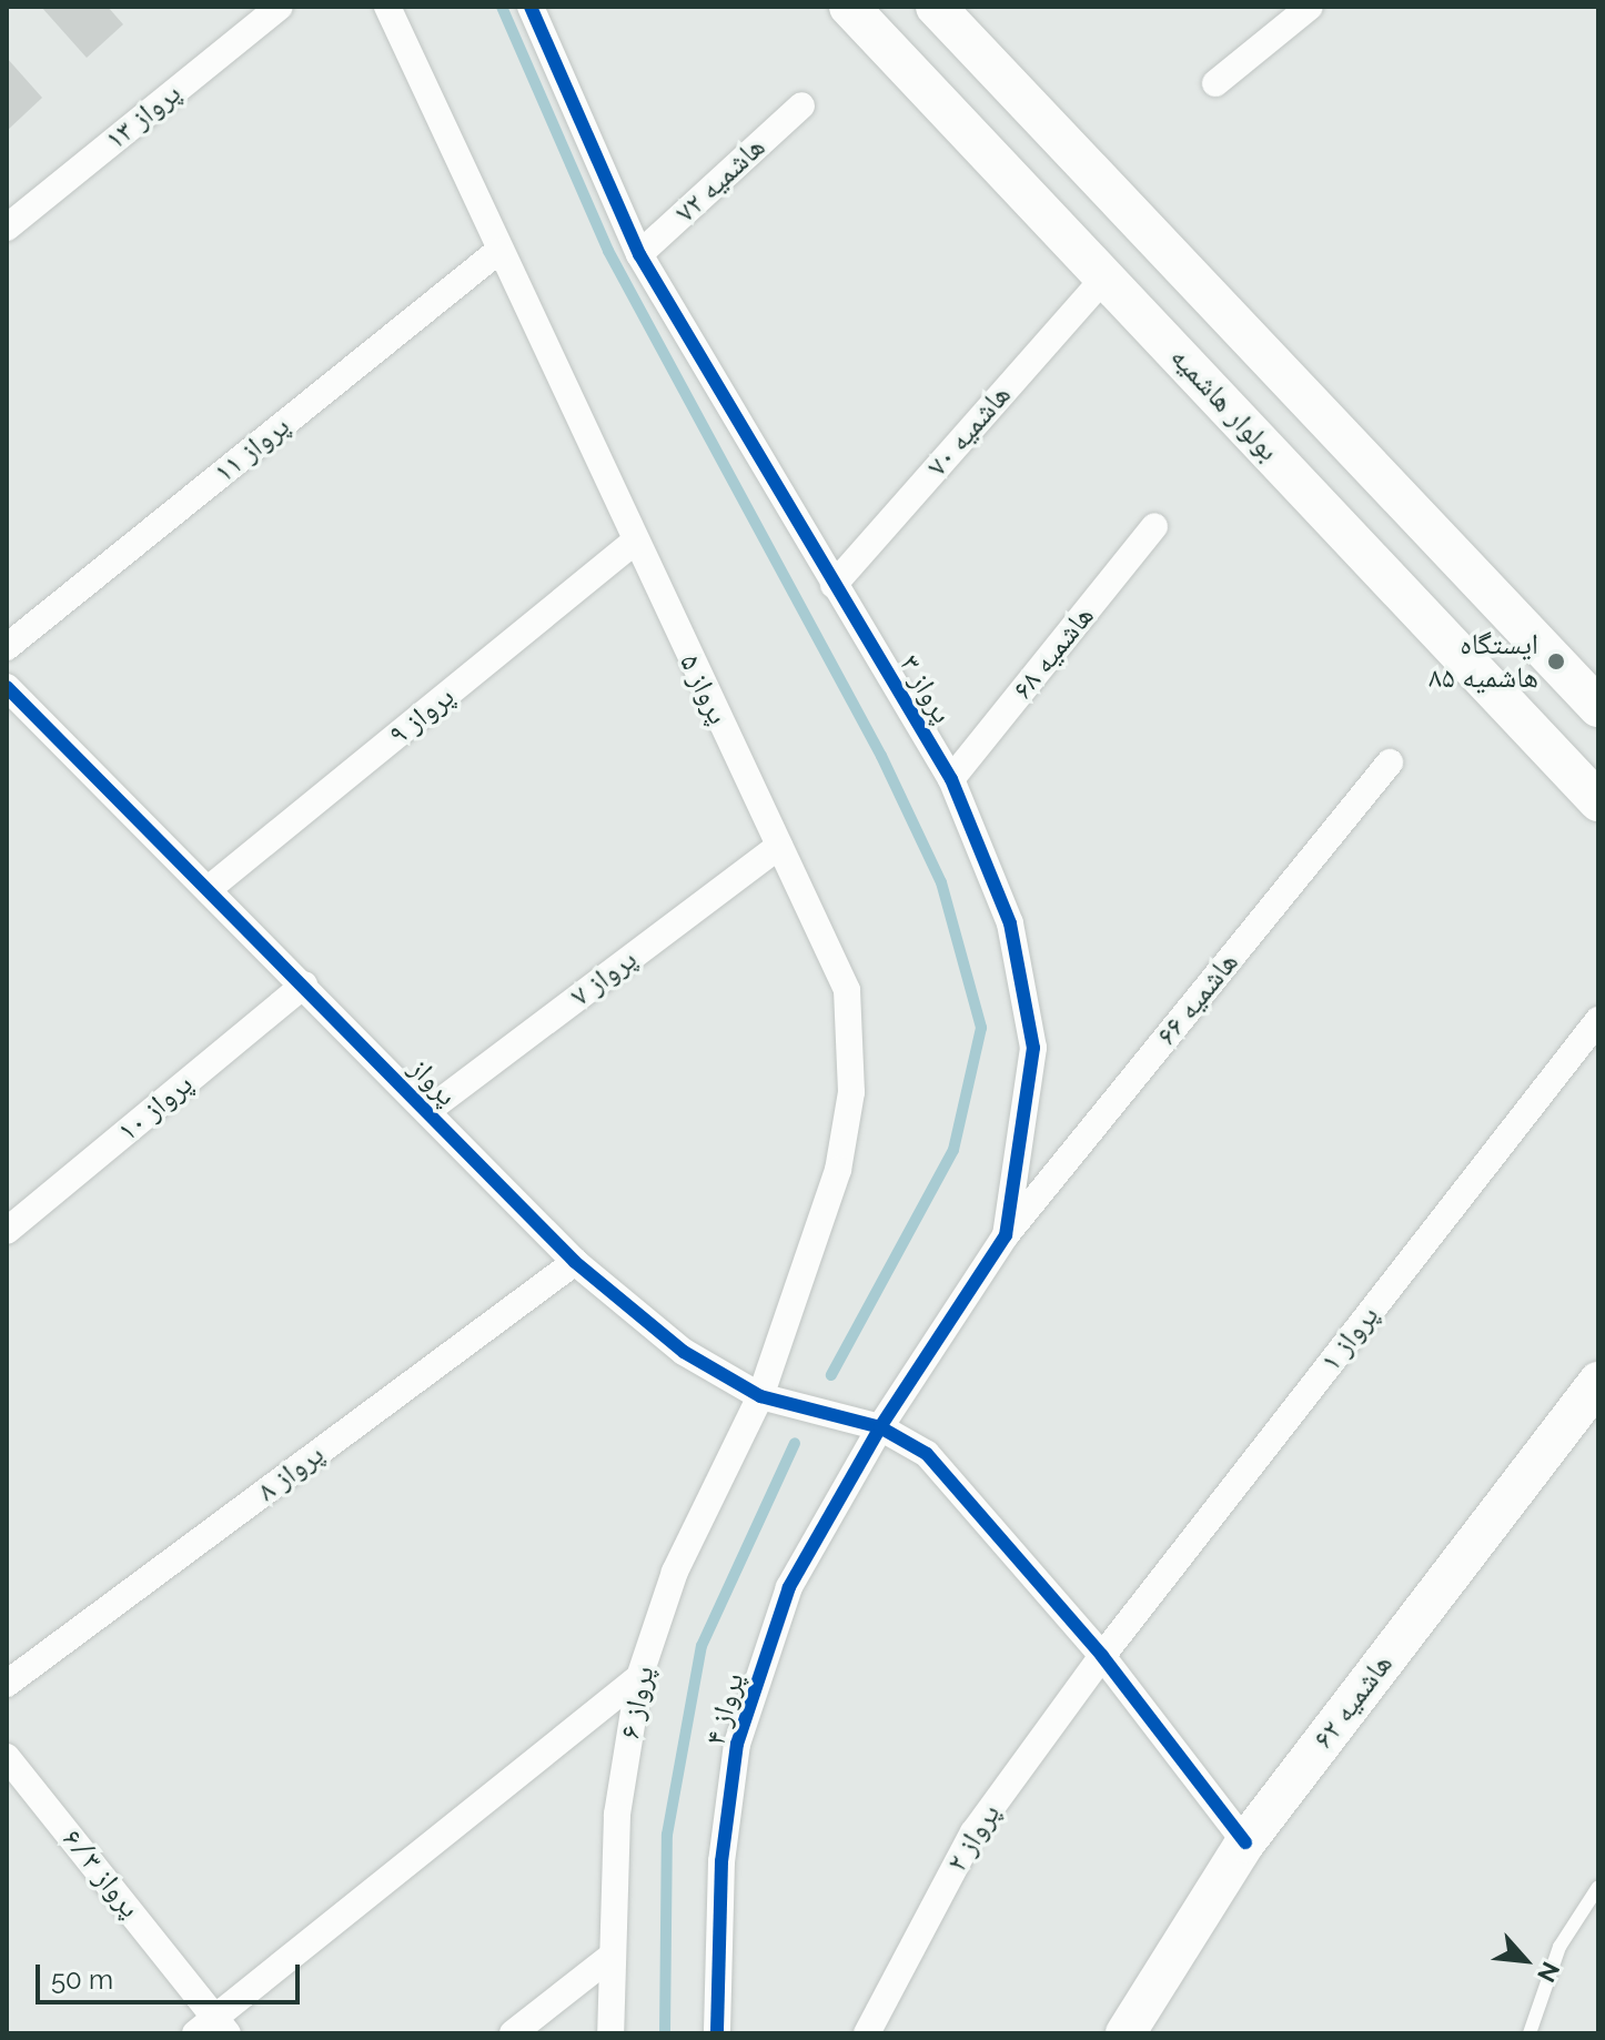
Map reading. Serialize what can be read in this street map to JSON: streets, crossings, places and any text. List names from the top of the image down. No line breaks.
{"streets":{"main road":["بولوار هاشمیه","هاشمیه ۶۲"],"street":["پرواز ۱۳","هاشمیه ۷۲","هاشمیه ۷۰","پرواز ۱۱","هاشمیه ۶۸","پرواز ۵","پرواز ۳","پرواز ۹","پرواز ۷","هاشمیه ۶۶","پرواز","پرواز ۱۰","پرواز ۱","پرواز ۸","پرواز ۶","پرواز ۴","پرواز ۲","پرواز ۶/۳"]},"crossings":[["هاشمیه ۷۲","پرواز ۳"],["بولوار هاشمیه","هاشمیه ۷۰"],["هاشمیه ۷۰","پرواز ۳"],["پرواز ۱۱","پرواز ۵"],["هاشمیه ۶۸","پرواز ۳"],["پرواز ۵","پرواز ۹"],["پرواز ۵","پرواز ۷"],["پرواز ۵","پرواز"],["پرواز ۵","پرواز ۶"],["پرواز ۳","هاشمیه ۶۶"],["پرواز ۳","پرواز"],["پرواز ۳","پرواز ۴"],["پرواز ۹","پرواز"],["پرواز ۷","پرواز"],["پرواز","پرواز ۱۰"],["پرواز","پرواز ۱"],["پرواز","پرواز ۸"],["پرواز","هاشمیه ۶۲"],["پرواز","پرواز ۶"],["پرواز","پرواز ۴"],["پرواز","پرواز ۲"],["پرواز ۱","پرواز ۲"]],"places":["ایستگاه هاشمیه ۸۵"],"scale_bar":"50 m","north":"bottom right"}
